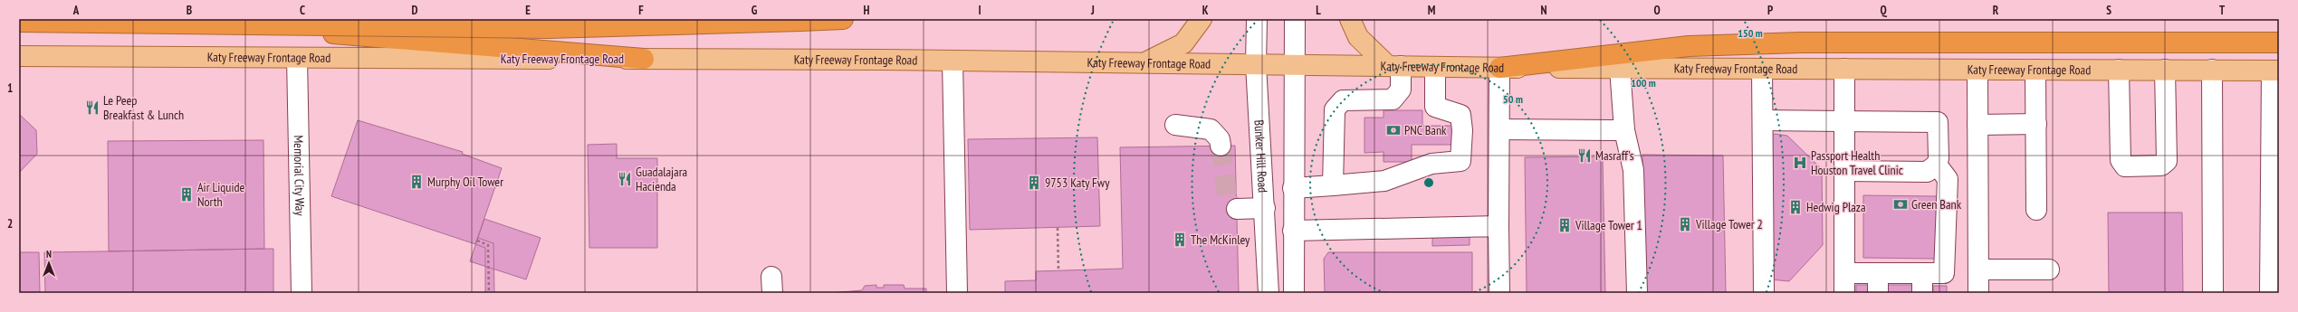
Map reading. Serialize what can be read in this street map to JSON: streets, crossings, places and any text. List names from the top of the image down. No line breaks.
{"streets":{"main road":["Katy Freeway Frontage Road"],"street":["Bunker Hill Road","Memorial City Way"]},"crossings":[["Katy Freeway Frontage Road","Bunker Hill Road"],["Katy Freeway Frontage Road","Memorial City Way"]],"places":{"restaurant":["Le Peep Breakfast & Lunch","Masraff's","Guadalajara Hacienda"],"bank":["PNC Bank","Green Bank"],"hospital":["Passport Health Houston Travel Clinic"],"building":["Murphy Oil Tower","9753 Katy Fwy","Air Liquide North","Hedwig Plaza","Village Tower 2","Village Tower 1","The McKinley"]},"north":"top","grid":{"columns":["A","B","C","D","E","F","G","H","I","J","K","L","M","N","O","P","Q","R","S","T"],"rows":["1","2"]},"rings":["150 m","100 m","50 m"]}
